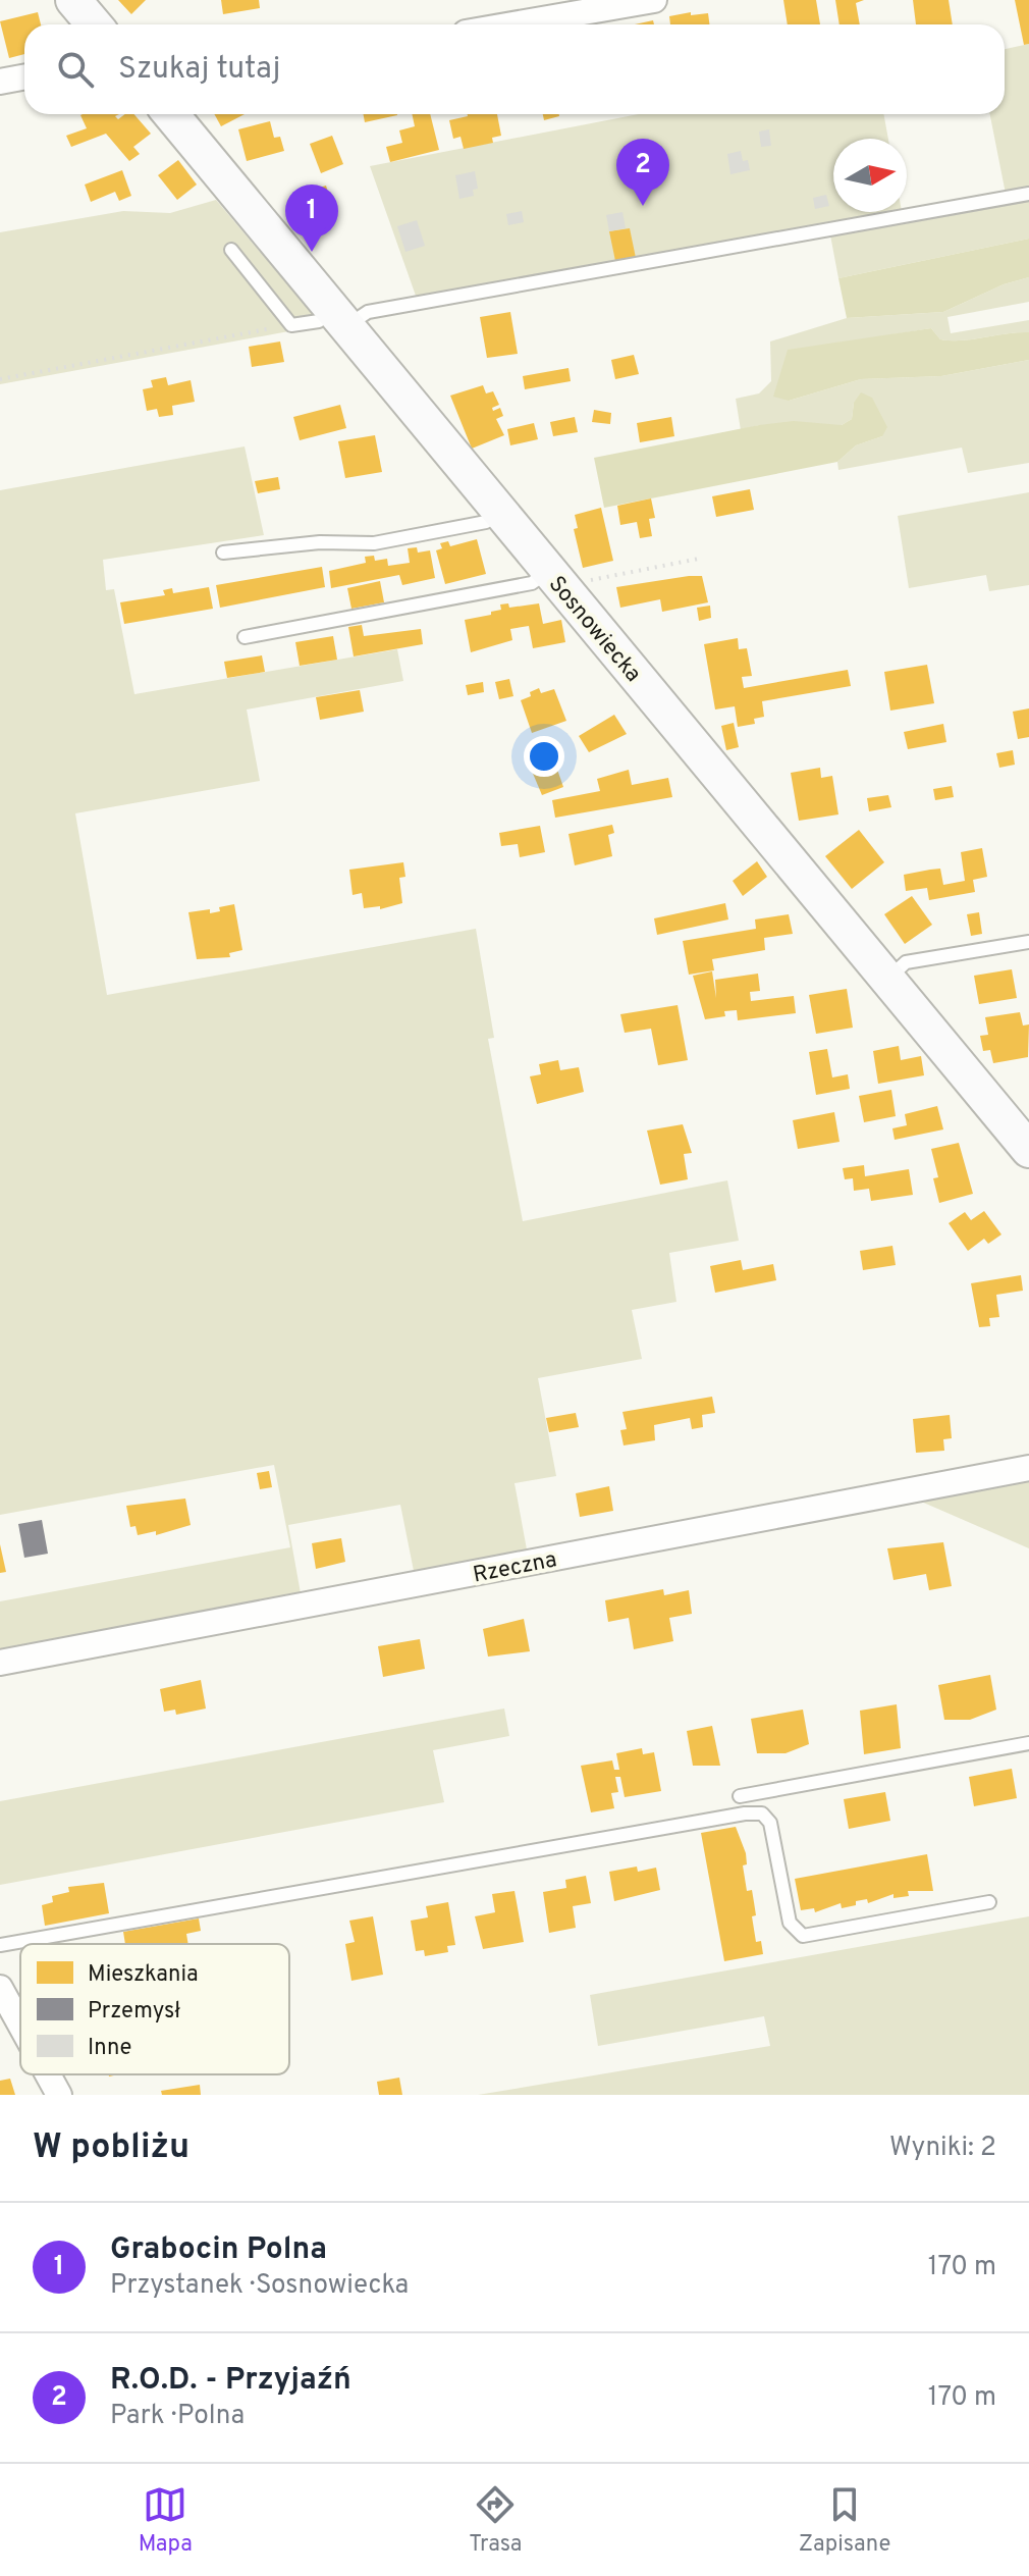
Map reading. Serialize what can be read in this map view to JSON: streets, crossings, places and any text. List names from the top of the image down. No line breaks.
{"streets":{"street":["Sosnowiecka","Rzeczna"]},"legend":["Mieszkania","Przemysł","Inne"],"north":"right","page":{"search":"Szukaj tutaj","pins":["2","1"],"heading":["W pobliżu","Wyniki: 2"],"list":[{"mark":"1","name":"Grabocin Polna","note":"Przystanek · Sosnowiecka","value":"170 m"},{"mark":"2","name":"R.O.D. - Przyjaźń","note":"Park · Polna","value":"170 m"}],"nav":["Mapa","Trasa","Zapisane"]}}
